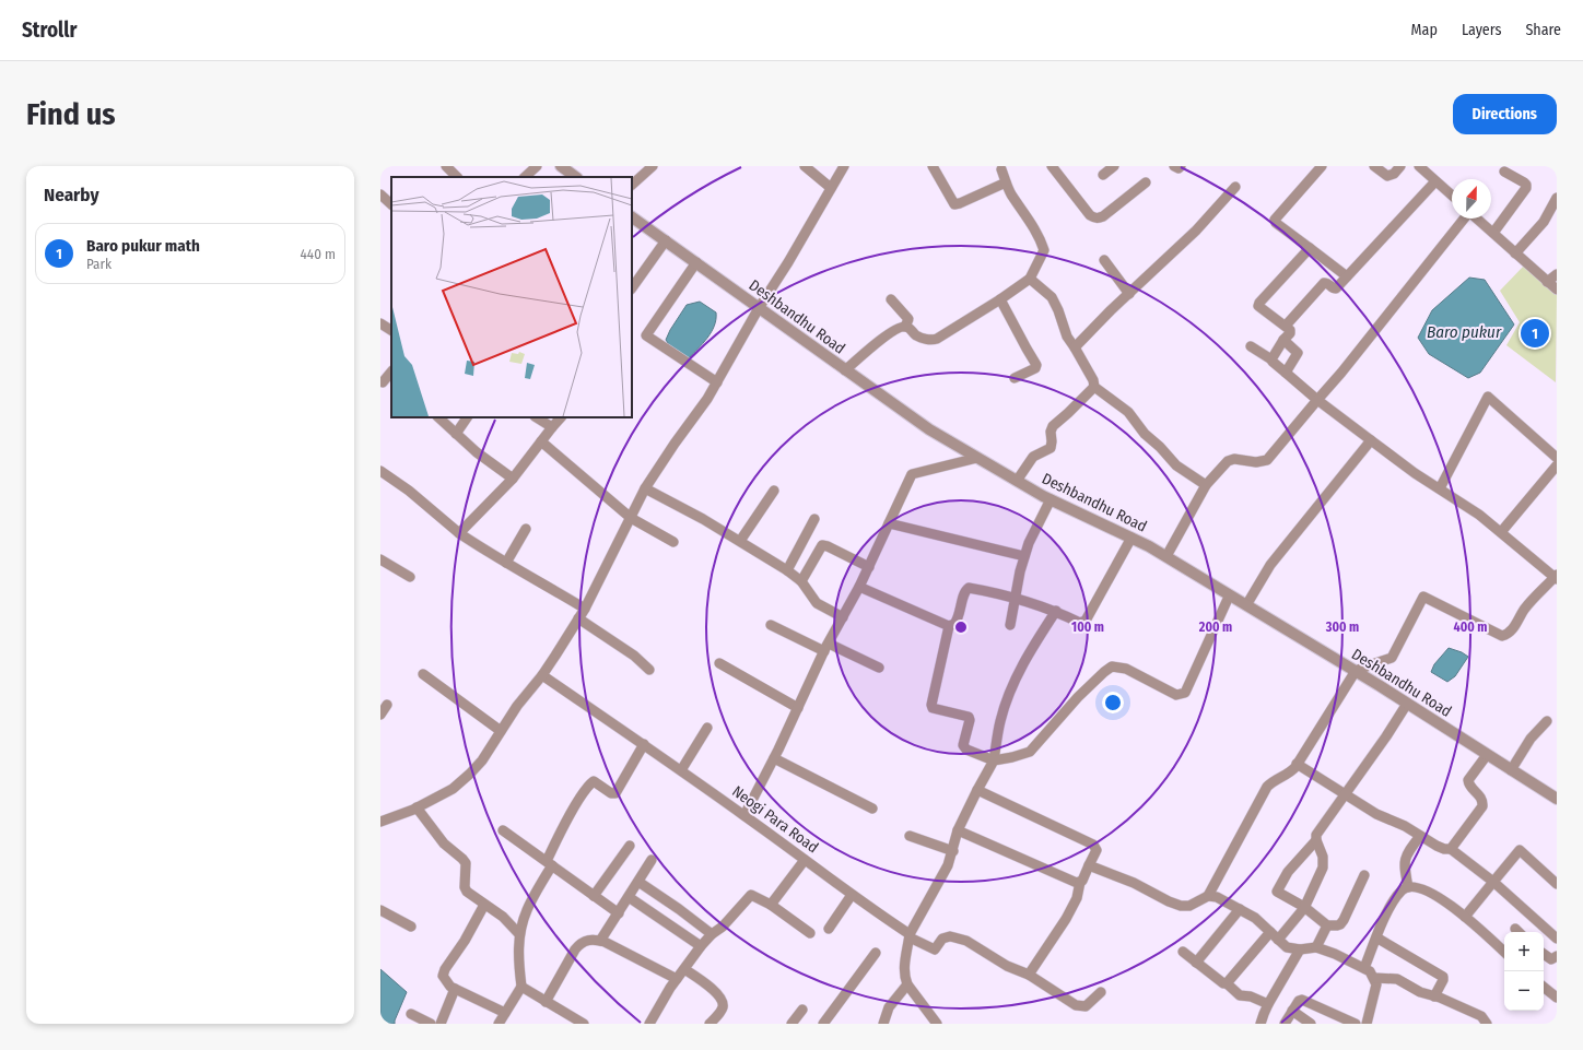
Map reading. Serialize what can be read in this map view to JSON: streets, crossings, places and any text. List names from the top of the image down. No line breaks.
{"streets":{"street":["Deshbandhu Road","Neogi Para Road"]},"water":["Baro pukur"],"north":"top","page":{"header":"Strollr","nav":["Map","Layers","Share"],"buttons":"Directions","title":"Find us","heading":"Nearby","list":[{"mark":"1","name":"Baro pukur math","note":"Park","value":"440 m"}],"pins":"1","map_buttons":["+","−"]},"rings":["100 m","200 m","300 m","400 m"]}
